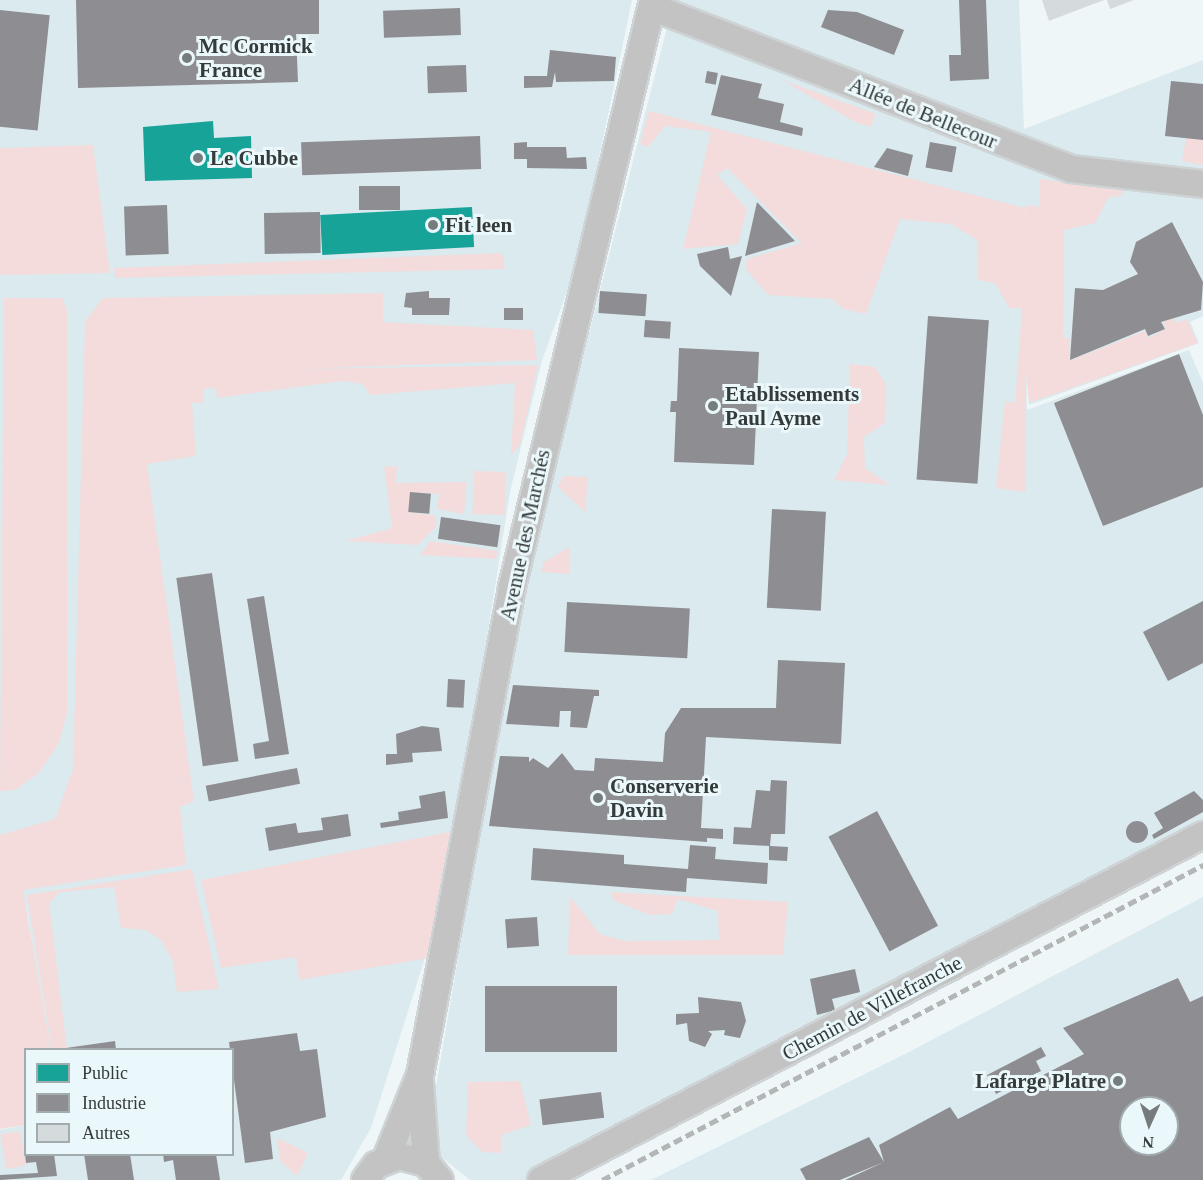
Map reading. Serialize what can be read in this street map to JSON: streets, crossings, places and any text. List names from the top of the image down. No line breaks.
{"streets":{"street":["Allée de Bellecour","Avenue des Marchés","Chemin de Villefranche"]},"crossings":[["Allée de Bellecour","Avenue des Marchés"]],"places":["Mc Cormick France","Le Cubbe","Fit leen","Etablissements Paul Ayme","Conserverie Davin","Lafarge Platre"],"legend":["Public","Industrie","Autres"],"north":"bottom"}
